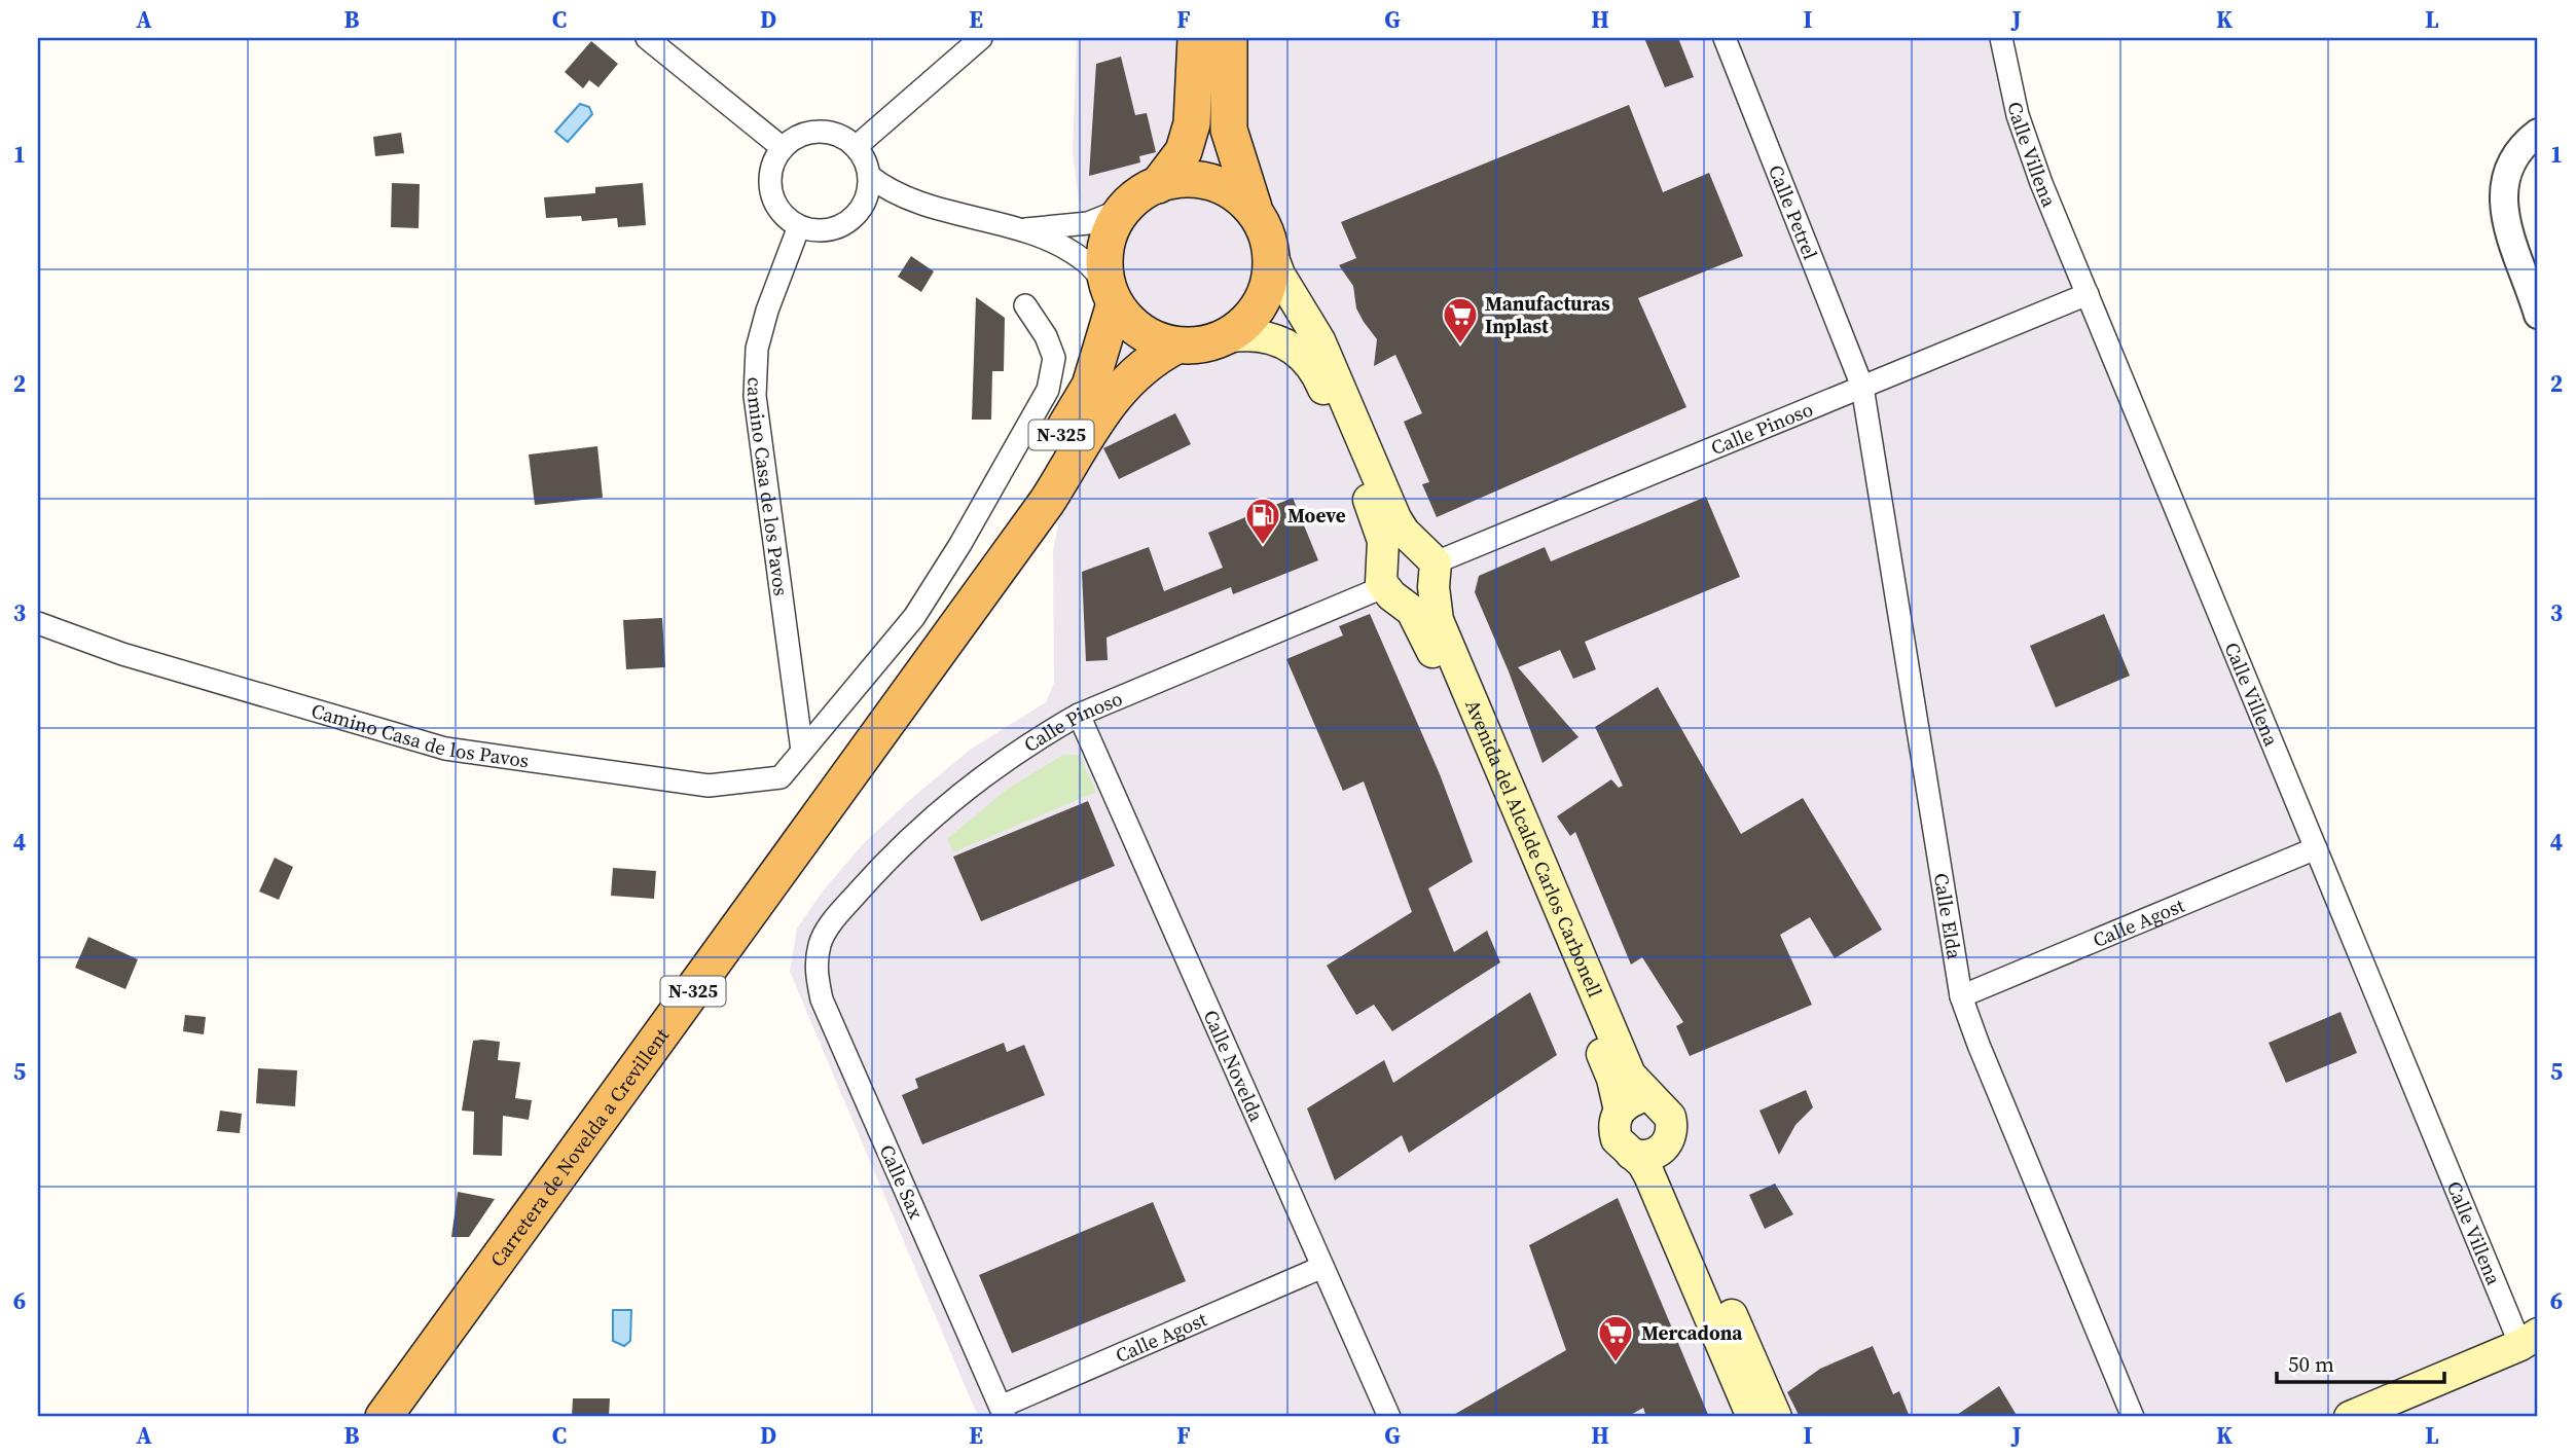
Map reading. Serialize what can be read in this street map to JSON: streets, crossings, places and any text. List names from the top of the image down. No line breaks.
{"streets":{"highway":["N-325","Carretera de Novelda a Crevillent"],"main road":["Avenida del Alcalde Carlos Carbonell"],"street":["Calle Villena","Calle Petrel","Calle Pinoso","camino Casa de los Pavos","Camino Casa de los Pavos","Calle Elda","Calle Agost","Calle Novelda","Calle Sax"]},"crossings":[["Calle Villena","Calle Pinoso"],["Calle Villena","Calle Agost"],["Calle Petrel","Calle Pinoso"],["Calle Petrel","Calle Elda"],["Calle Pinoso","Avenida del Alcalde Carlos Carbonell"],["Calle Pinoso","Calle Elda"],["Calle Pinoso","Calle Novelda"],["Calle Pinoso","Calle Sax"],["N-325","Avenida del Alcalde Carlos Carbonell"],["N-325","Carretera de Novelda a Crevillent"],["camino Casa de los Pavos","Camino Casa de los Pavos"],["Calle Elda","Calle Agost"],["Calle Agost","Calle Novelda"],["Calle Agost","Calle Sax"]],"places":{"supermarket":["Manufacturas Inplast","Mercadona"],"fuel station":["Moeve"]},"scale_bar":"50 m","grid":{"columns":["A","B","C","D","E","F","G","H","I","J","K","L"],"rows":["1","2","3","4","5","6"]}}
